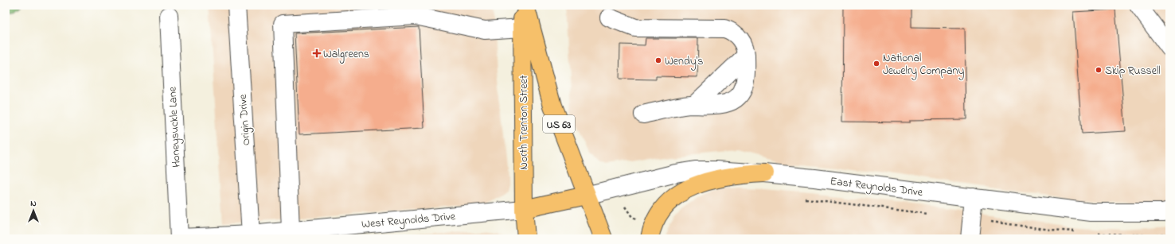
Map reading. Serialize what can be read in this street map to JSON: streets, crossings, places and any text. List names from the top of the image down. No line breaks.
{"streets":{"highway":["North Trenton Street","US 63"],"street":["Origin Drive","Honeysuckle Lane","East Reynolds Drive","West Reynolds Drive"]},"crossings":[["Origin Drive","West Reynolds Drive"],["North Trenton Street","West Reynolds Drive"],["US 63","East Reynolds Drive"],["Honeysuckle Lane","West Reynolds Drive"]],"places":{"health":["Walgreens"],"other":["Wendy's","National Jewelry Company","Skip Russell"]},"north":"top"}
